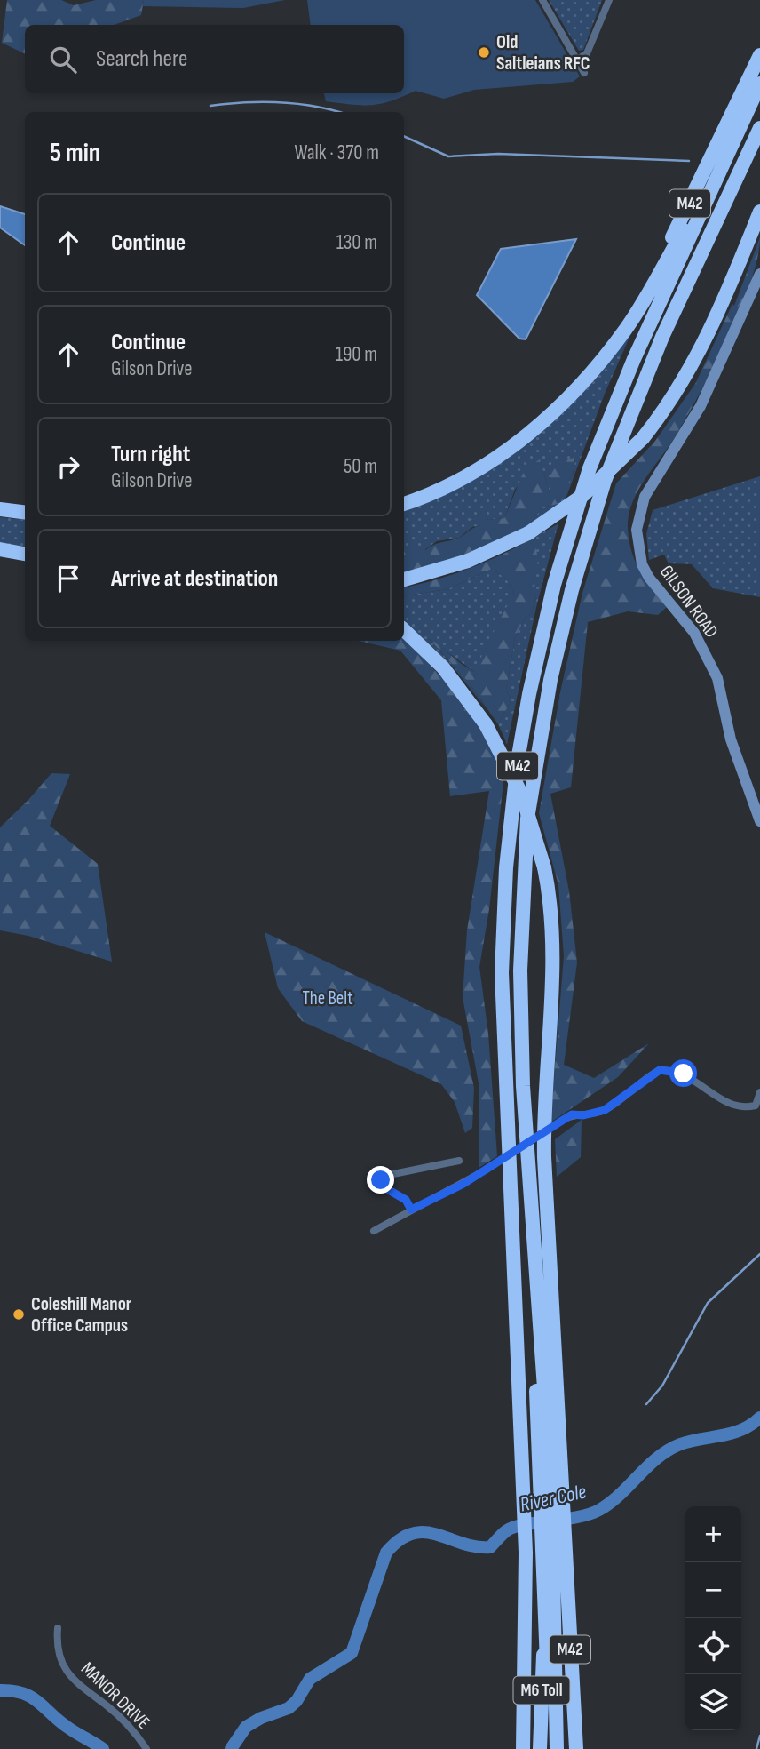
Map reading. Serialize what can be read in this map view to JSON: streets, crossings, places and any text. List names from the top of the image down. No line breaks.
{"streets":{"highway":["M42","M6 Toll"],"main road":["GILSON ROAD"],"street":["MANOR DRIVE"]},"crossings":[["M42","M6 Toll"]],"water":["River Cole"],"parks":["The Belt"],"places":["Old Saltleians RFC","Coleshill Manor Office Campus"],"page":{"search":"Search here","heading":["5 min","Walk · 370 m"],"list":[["Continue","130 m"],["Continue","Gilson Drive","190 m"],["Turn right","Gilson Drive","50 m"],"Arrive at destination"],"map_buttons":["+","−"]}}
